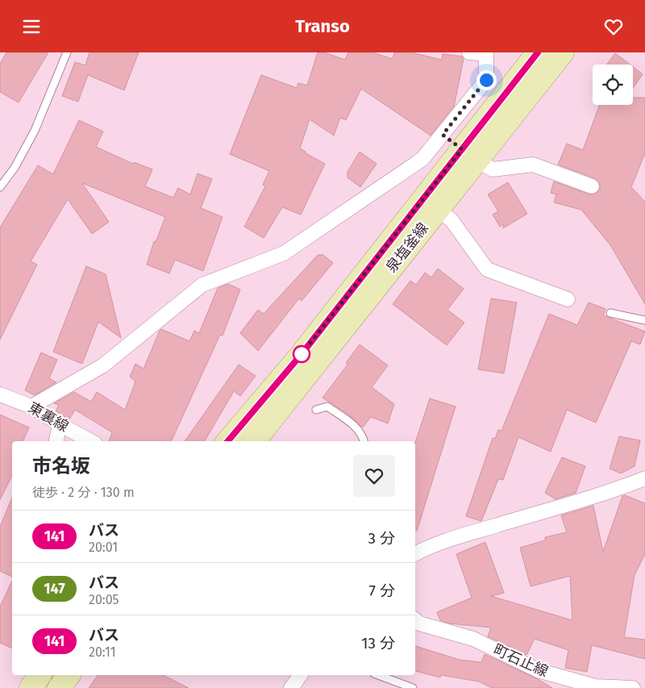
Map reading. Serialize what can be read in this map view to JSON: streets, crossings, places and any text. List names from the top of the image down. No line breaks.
{"streets":{"main road":["泉塩釜線"],"street":["東裏線","町石止線"]},"lines":["bus line 141"],"page":{"header":"Transo","heading":["市名坂","徒歩 · 2 分 · 130 m"],"list":[{"mark":"141","name":"バス","note":"20:01","value":"3 分"},{"mark":"147","name":"バス","note":"20:05","value":"7 分"},{"mark":"141","name":"バス","note":"20:11","value":"13 分"}]}}
